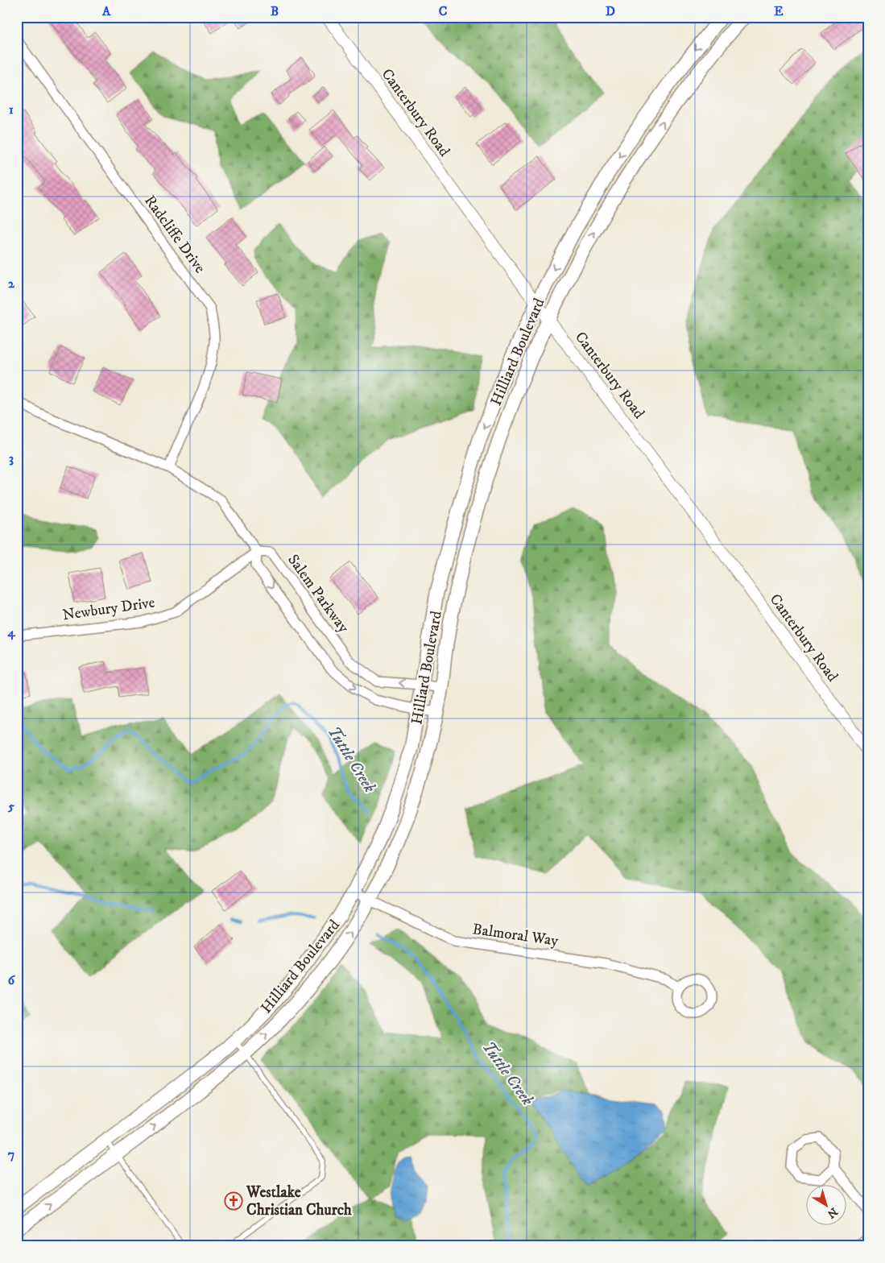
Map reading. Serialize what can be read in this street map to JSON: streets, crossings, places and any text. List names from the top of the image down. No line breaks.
{"streets":{"main road":["Hilliard Boulevard"],"street":["Canterbury Road","Radcliffe Drive","Salem Parkway","Newbury Drive","Balmoral Way"]},"crossings":[["Canterbury Road","Hilliard Boulevard"],["Hilliard Boulevard","Salem Parkway"],["Hilliard Boulevard","Balmoral Way"],["Salem Parkway","Newbury Drive"]],"water":["Tuttle Creek"],"places":{"church":["Westlake Christian Church"]},"north":"bottom right","grid":{"columns":["A","B","C","D","E"],"rows":["1","2","3","4","5","6","7"]}}
